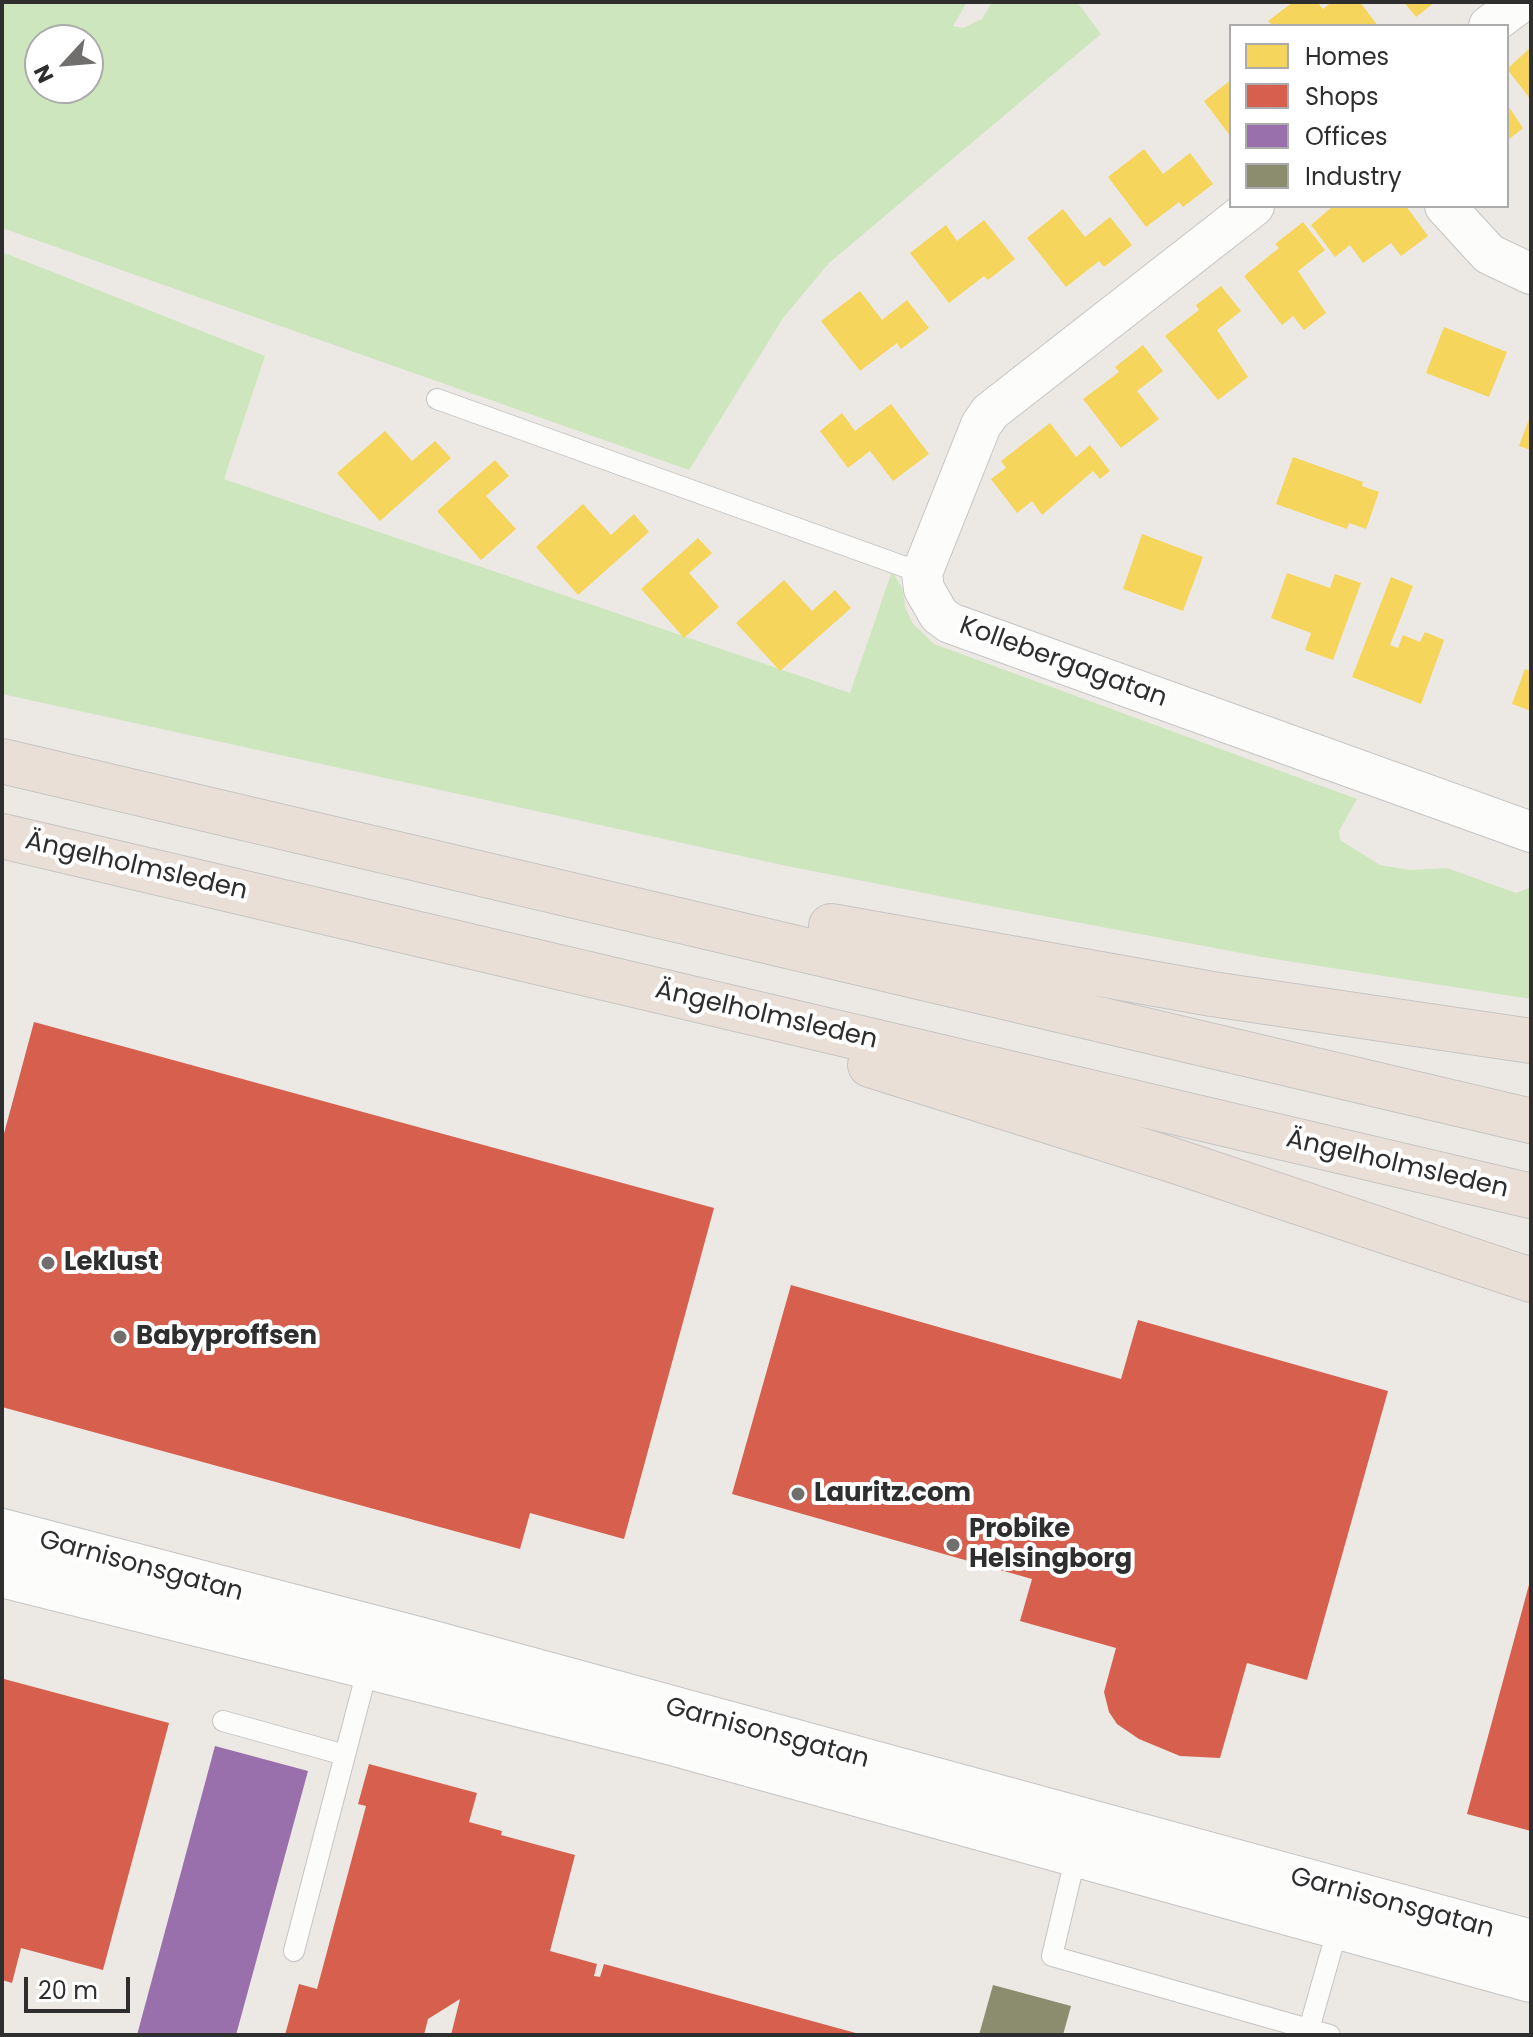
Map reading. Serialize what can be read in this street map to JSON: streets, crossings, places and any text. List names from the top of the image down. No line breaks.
{"streets":{"highway":["Ängelholmsleden"],"street":["Kollebergagatan","Garnisonsgatan"]},"places":["Leklust","Babyproffsen","Lauritz.com","Probike Helsingborg"],"legend":["Homes","Shops","Offices","Industry"],"scale_bar":"20 m","north":"bottom left"}
